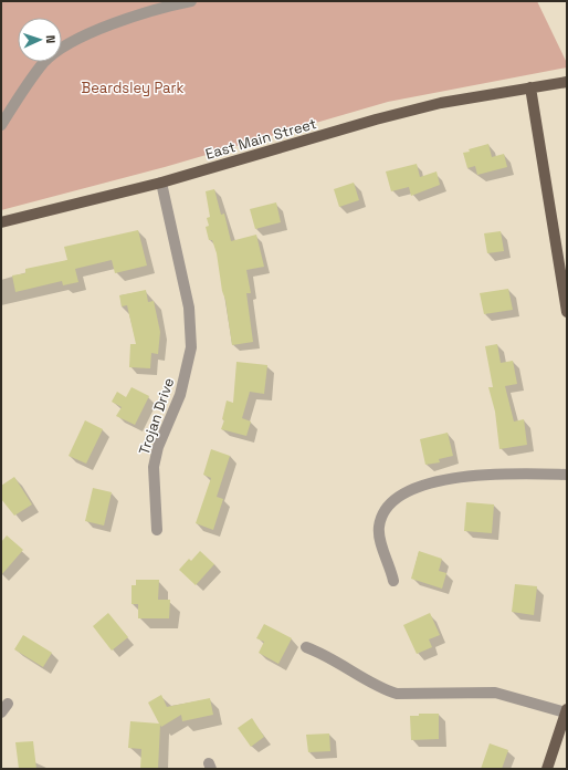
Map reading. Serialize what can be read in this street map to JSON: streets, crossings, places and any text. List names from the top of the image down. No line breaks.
{"streets":{"main road":["East Main Street"],"street":["Trojan Drive"]},"crossings":[["East Main Street","Trojan Drive"]],"parks":["Beardsley Park"],"north":"right"}
